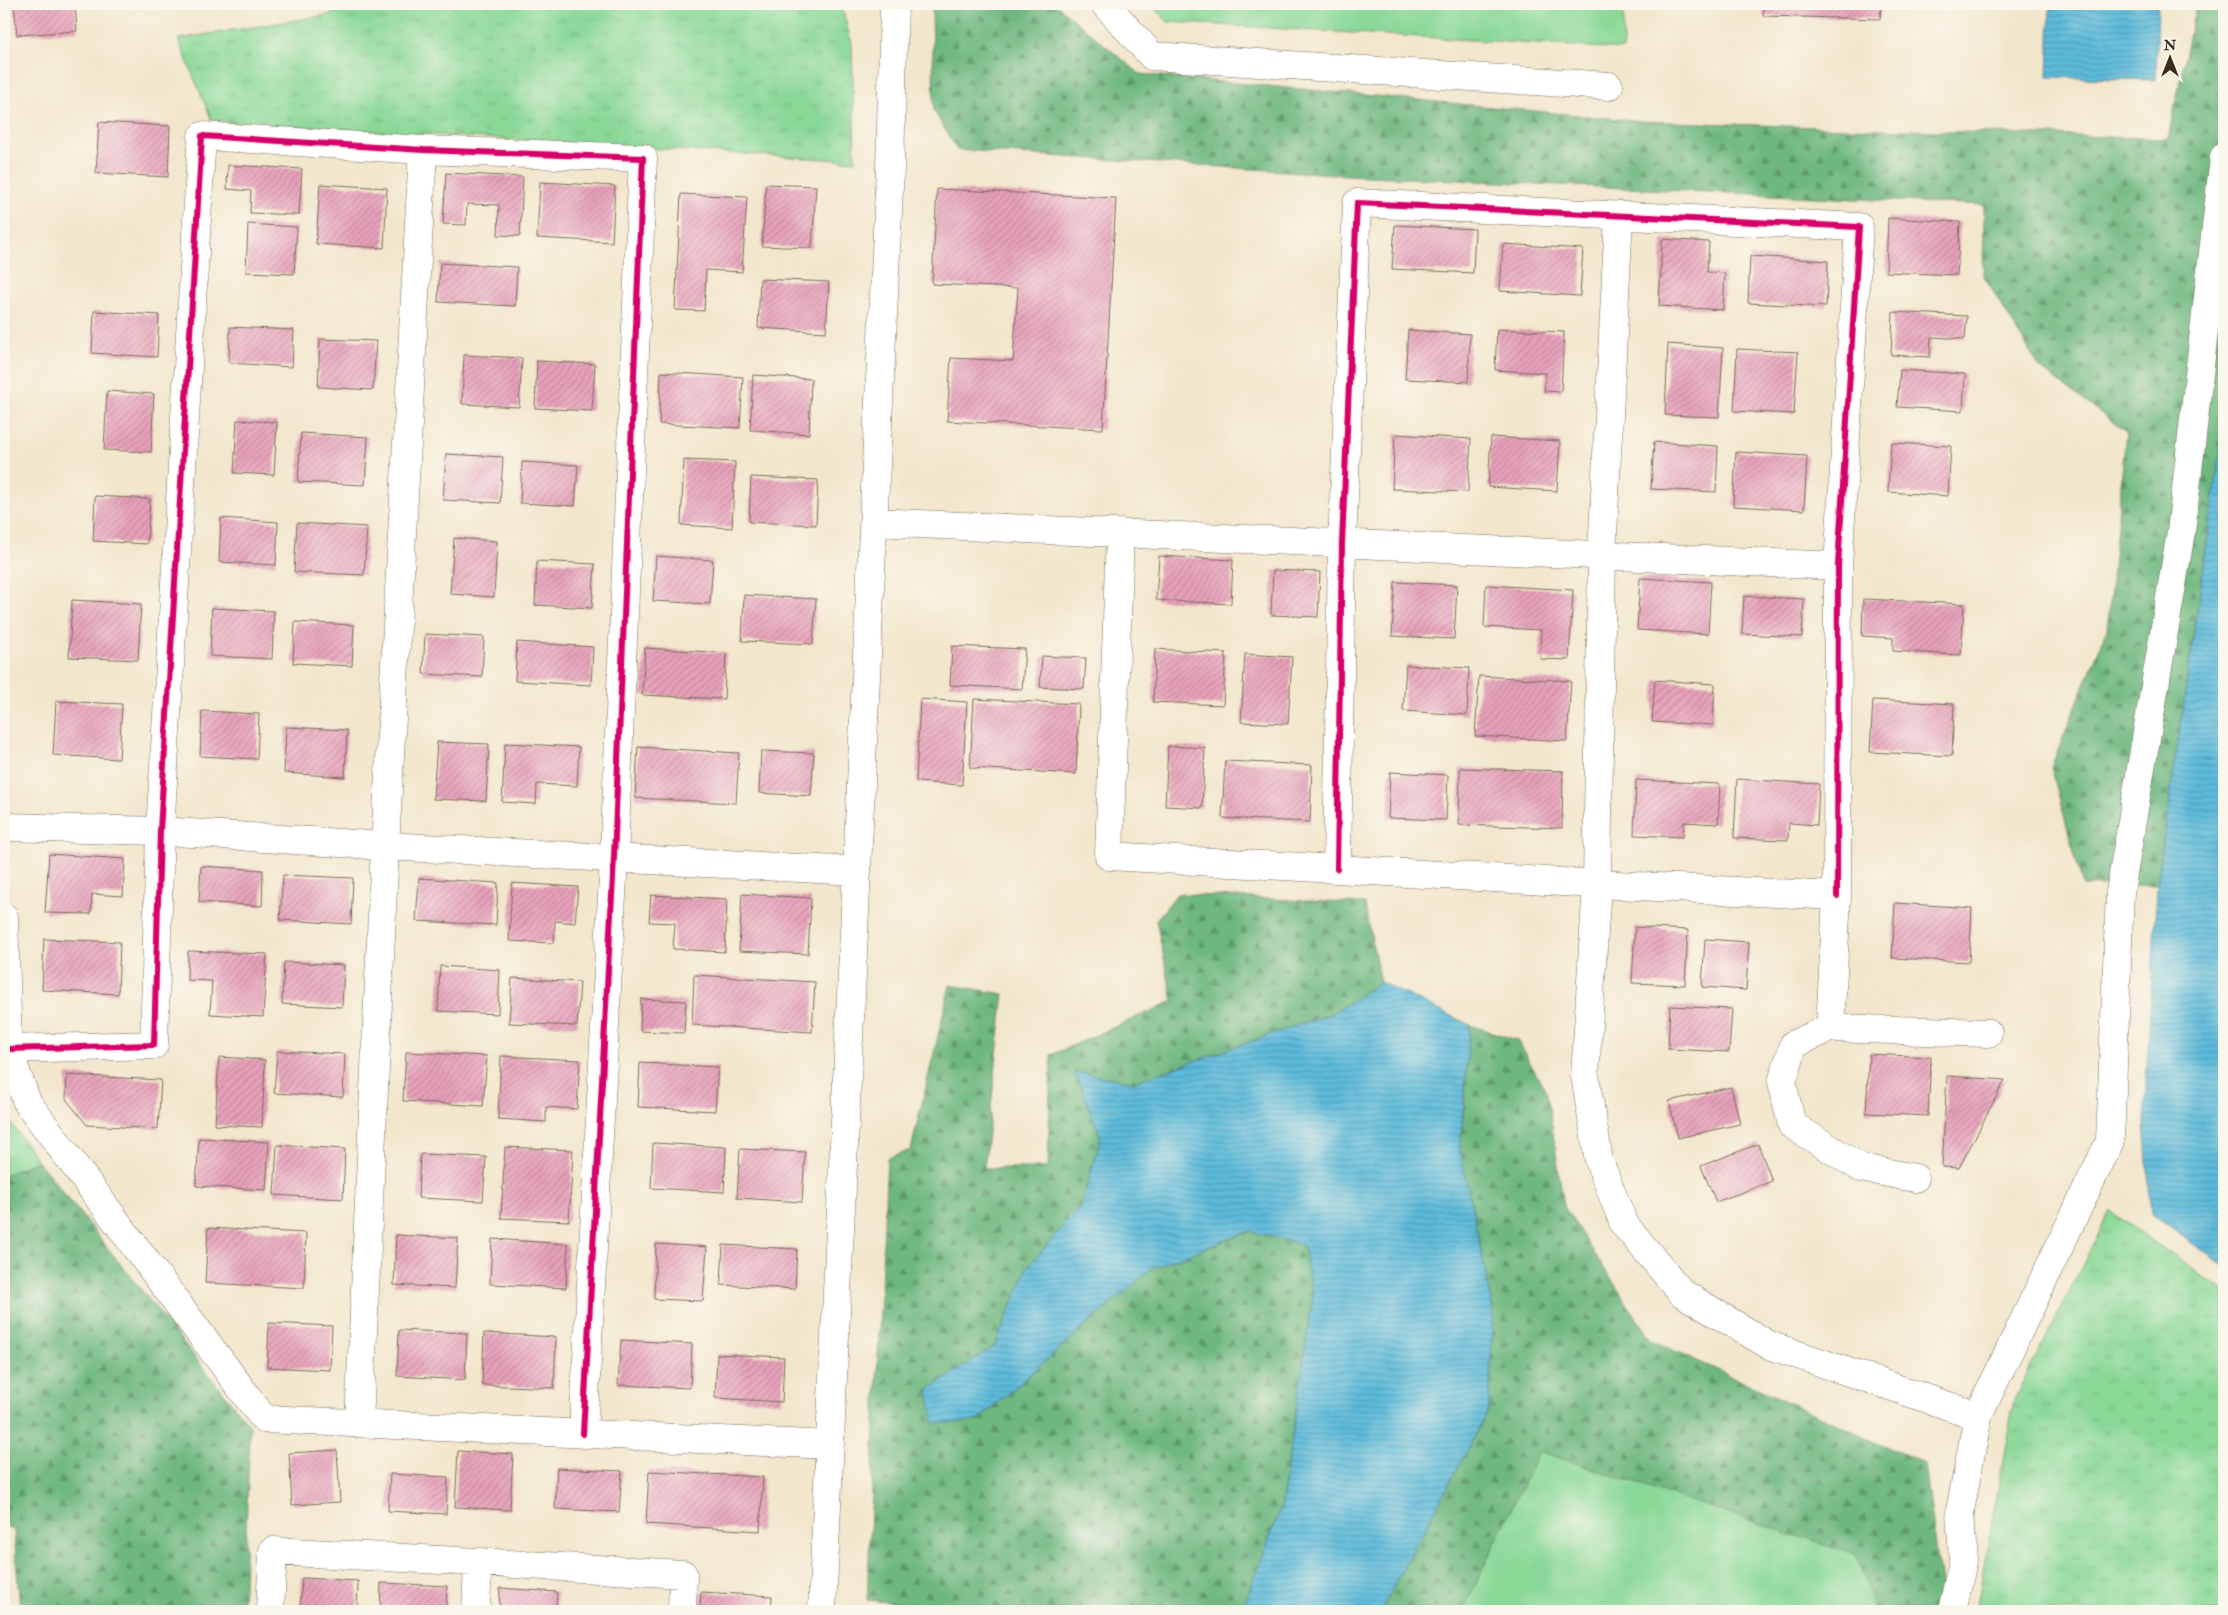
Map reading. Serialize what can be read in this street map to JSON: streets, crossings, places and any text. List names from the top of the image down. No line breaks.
{"north":"top"}
